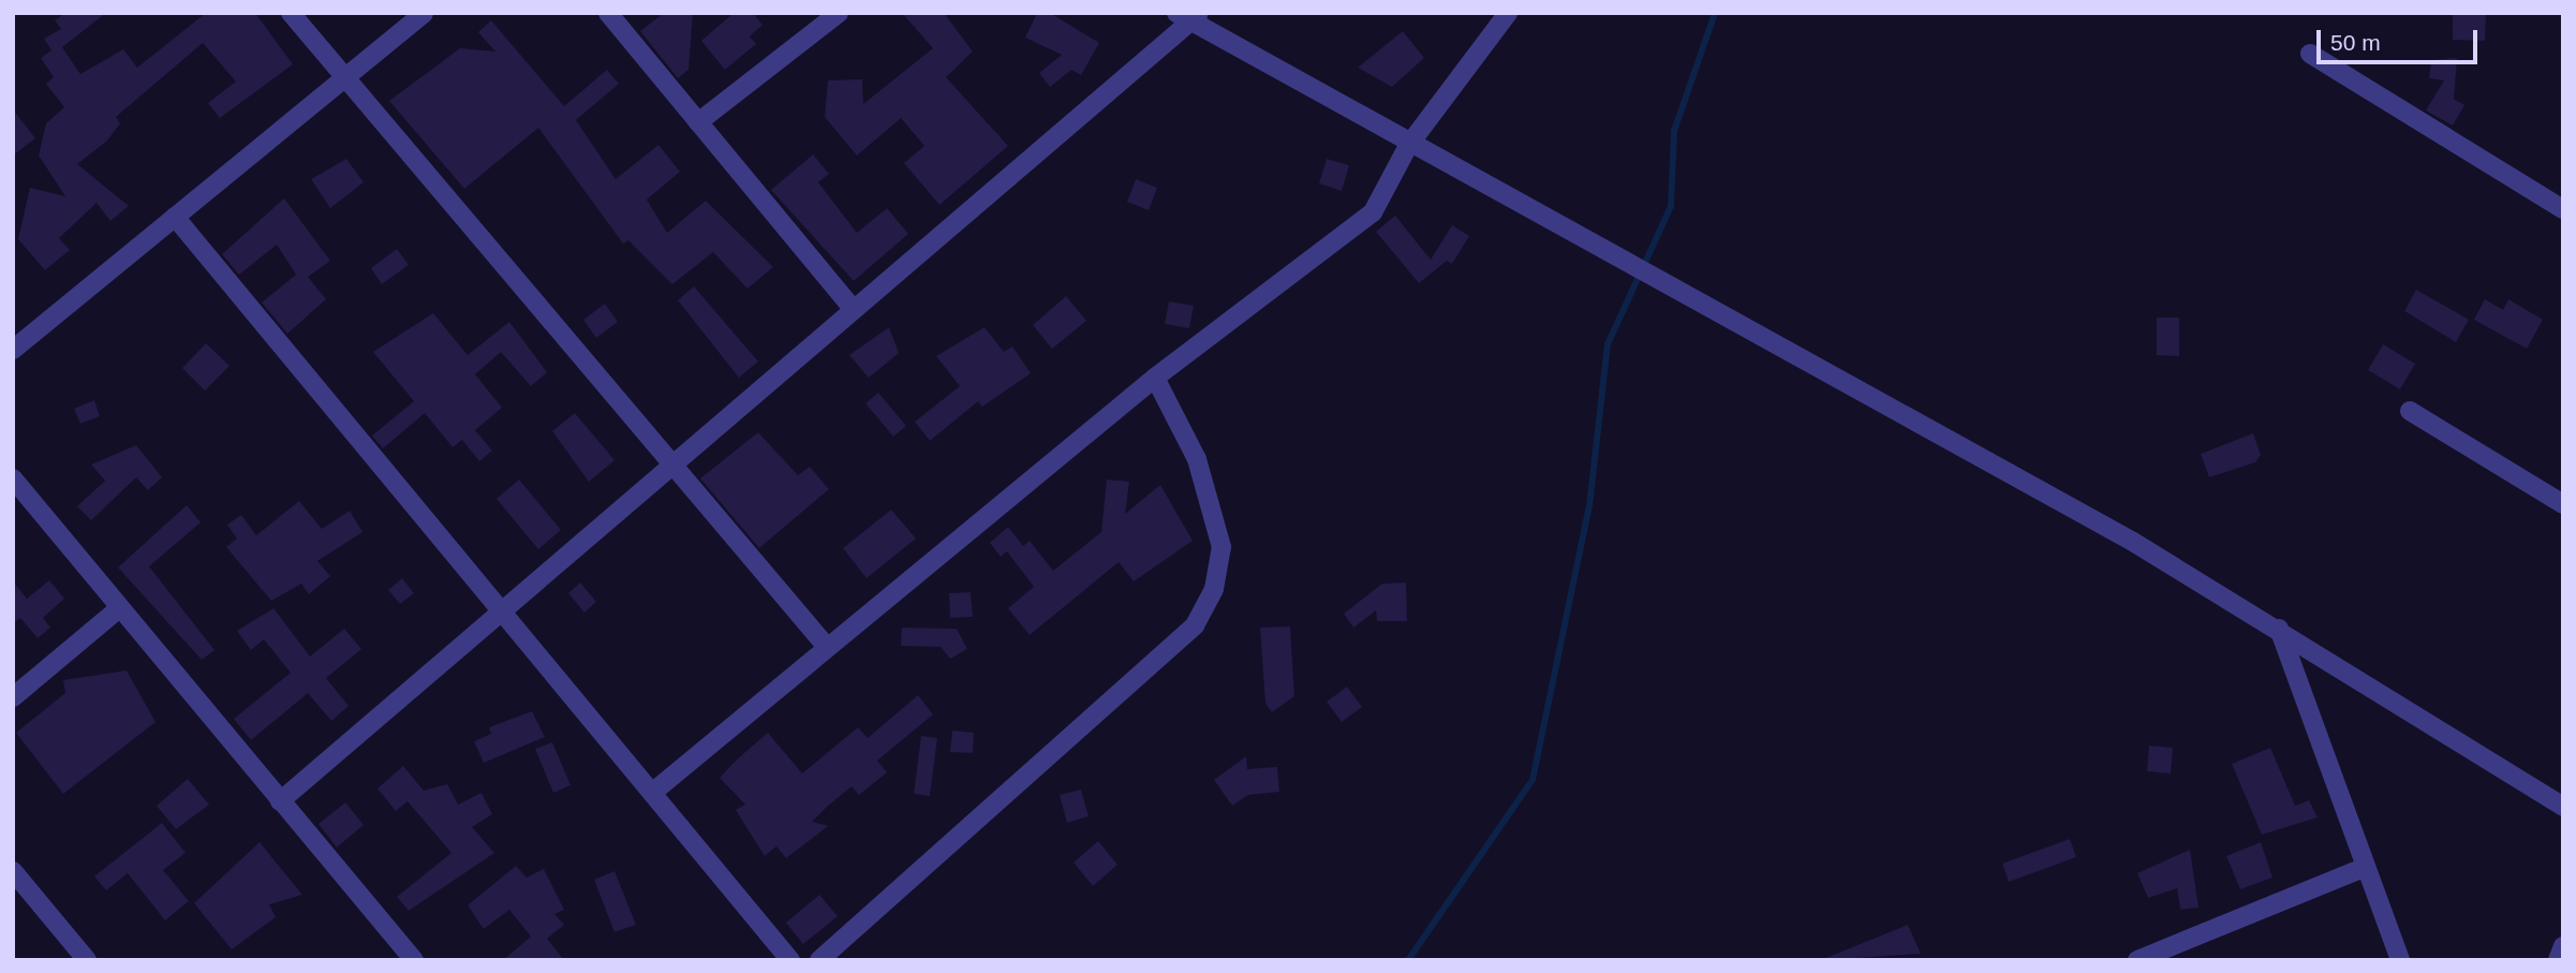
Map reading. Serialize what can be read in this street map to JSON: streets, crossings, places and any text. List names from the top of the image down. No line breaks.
{"scale_bar":"50 m"}
